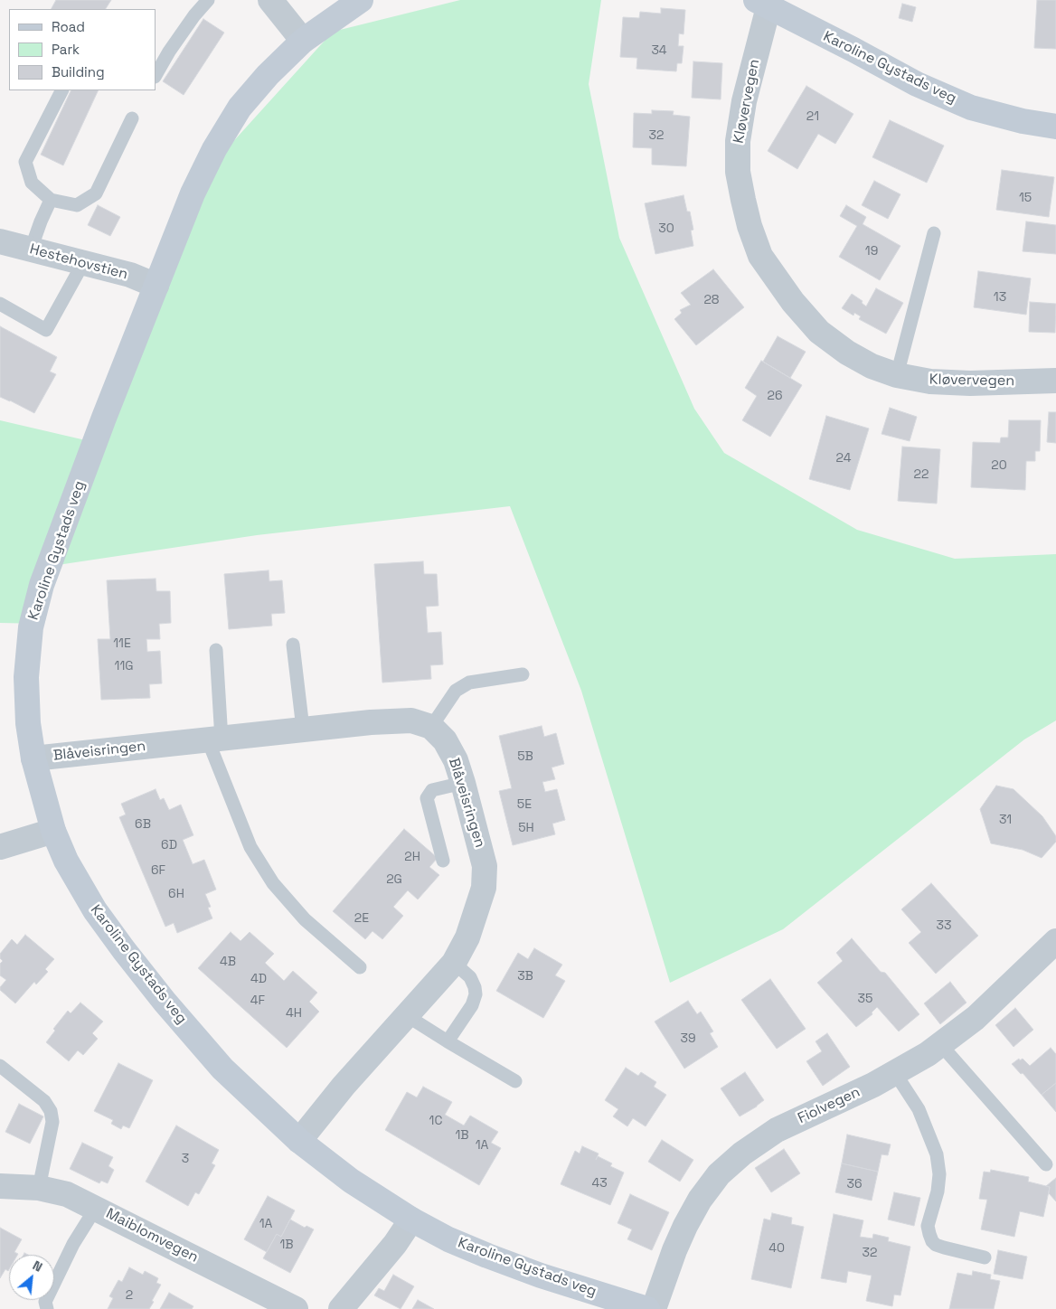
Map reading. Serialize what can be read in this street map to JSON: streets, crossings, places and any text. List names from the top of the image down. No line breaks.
{"streets":{"street":["Karoline Gystads veg","Kløvervegen","Hestehovstien","Blåveisringen","Fiolvegen","Maiblomvegen"]},"crossings":[["Karoline Gystads veg","Kløvervegen"],["Karoline Gystads veg","Hestehovstien"],["Karoline Gystads veg","Blåveisringen"]],"house_numbers":["34","21","32","15","30","19","13","28","26","24","20","22","11E","11G","5B","5E","31","6B","5H","6D","2H","6F","2G","6H","2E","33","4B","3B","4D","35","4F","4H","39","1C","1B","1A","3","43","36","1A","1B","40","32","2"],"legend":["Road","Park","Building"],"north":"top right"}
